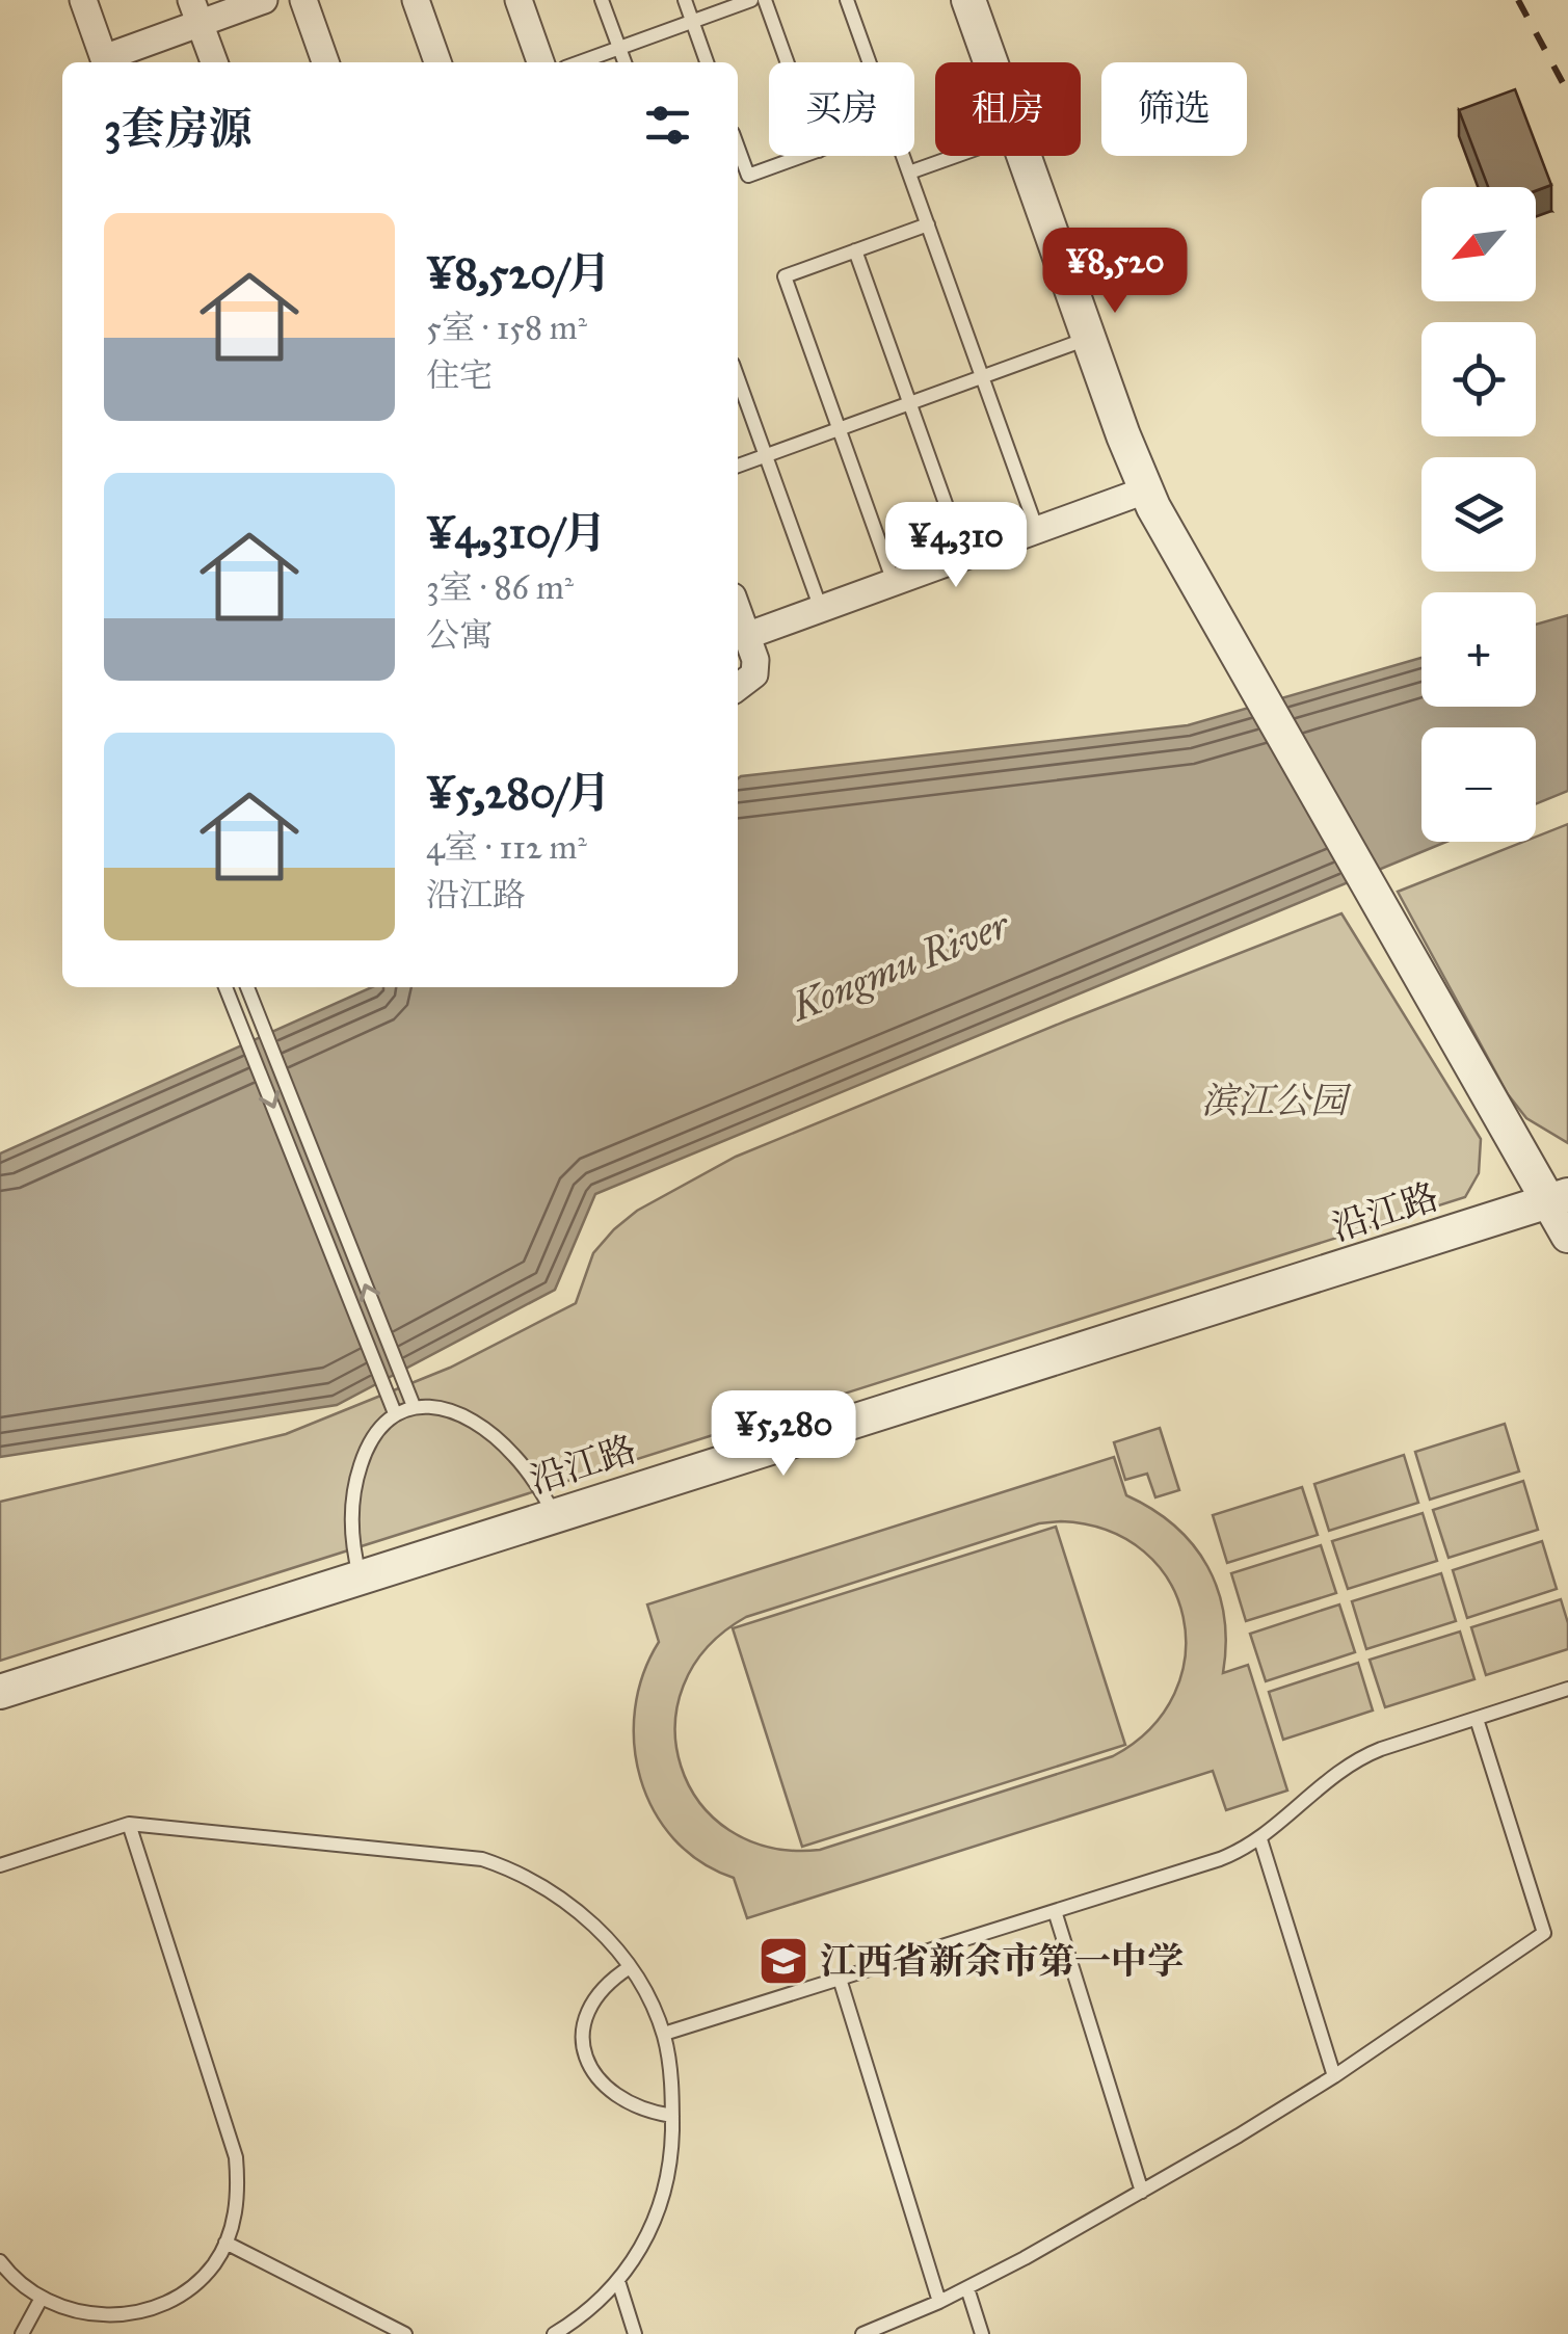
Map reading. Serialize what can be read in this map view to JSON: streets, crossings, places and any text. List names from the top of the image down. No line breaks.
{"streets":{"street":["沿江路"]},"water":["Kongmu River"],"parks":["滨江公园"],"places":{"school or university":["江西省新余市第一中学"]},"north":"bottom left","page":{"chip":["买房","租房","筛选"],"heading":"3套房源","map_buttons":["+","−"],"list":[{"name":"¥8,520/月","note":"5室 · 158 m² · 住宅"},{"name":"¥4,310/月","note":"3室 · 86 m² · 公寓"},{"name":"¥5,280/月","note":"4室 · 112 m² · 沿江路"}],"price":["¥8,520","¥4,310","¥5,280"]}}
